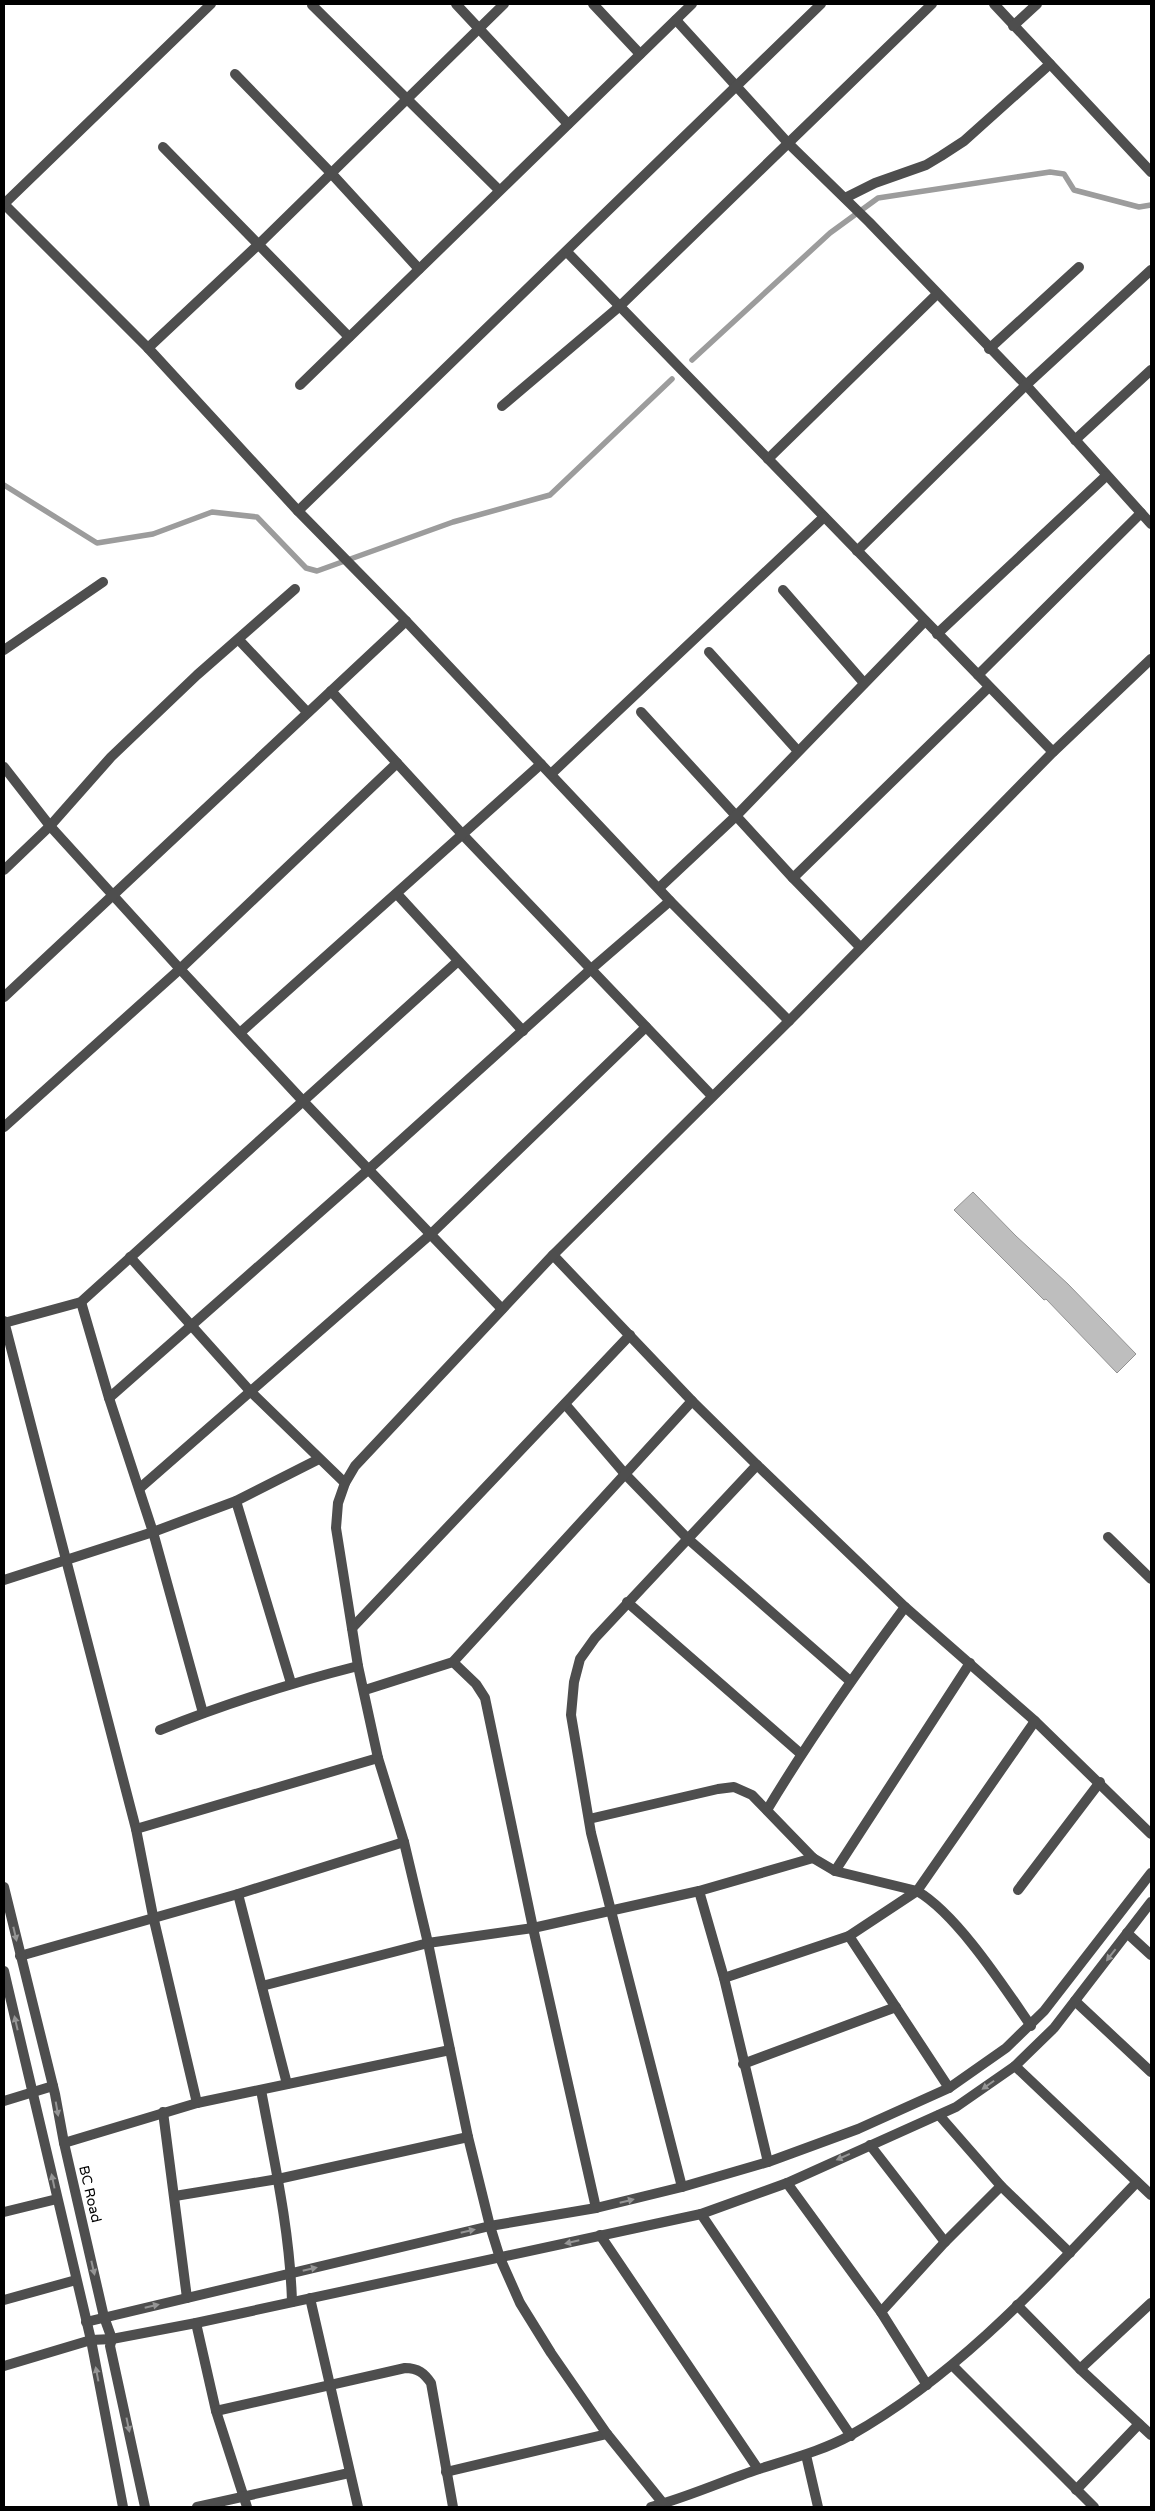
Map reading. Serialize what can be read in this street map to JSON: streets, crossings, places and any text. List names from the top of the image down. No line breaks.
{"streets":{"street":["BC Road"]}}
